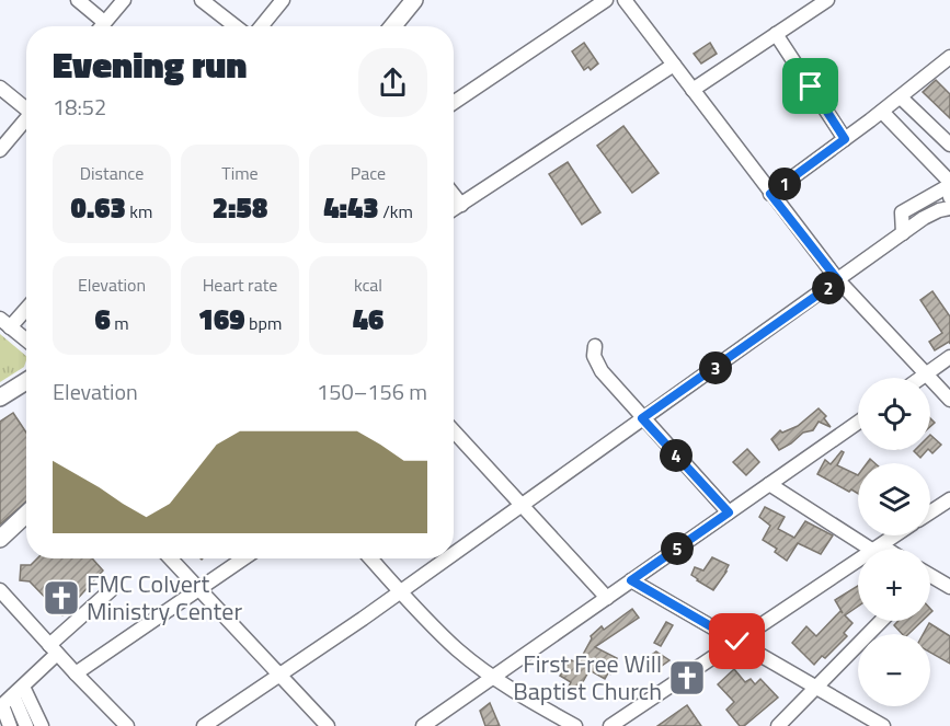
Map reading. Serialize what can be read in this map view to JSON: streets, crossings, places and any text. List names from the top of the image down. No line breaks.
{"places":{"church":["FMC Colvert Ministry Center","First Free Will Baptist Church"]},"page":{"heading":["Evening run","18:52"],"stats":[["Distance","0.63 km"],["Time","2:58"],["Pace","4:43 /km"],["Elevation","6 m"],["Heart rate","169 bpm"],["kcal","46"]],"pins":["1","2","3","4","5"],"chart":["Elevation","150–156 m"],"map_buttons":["+","−"]}}
